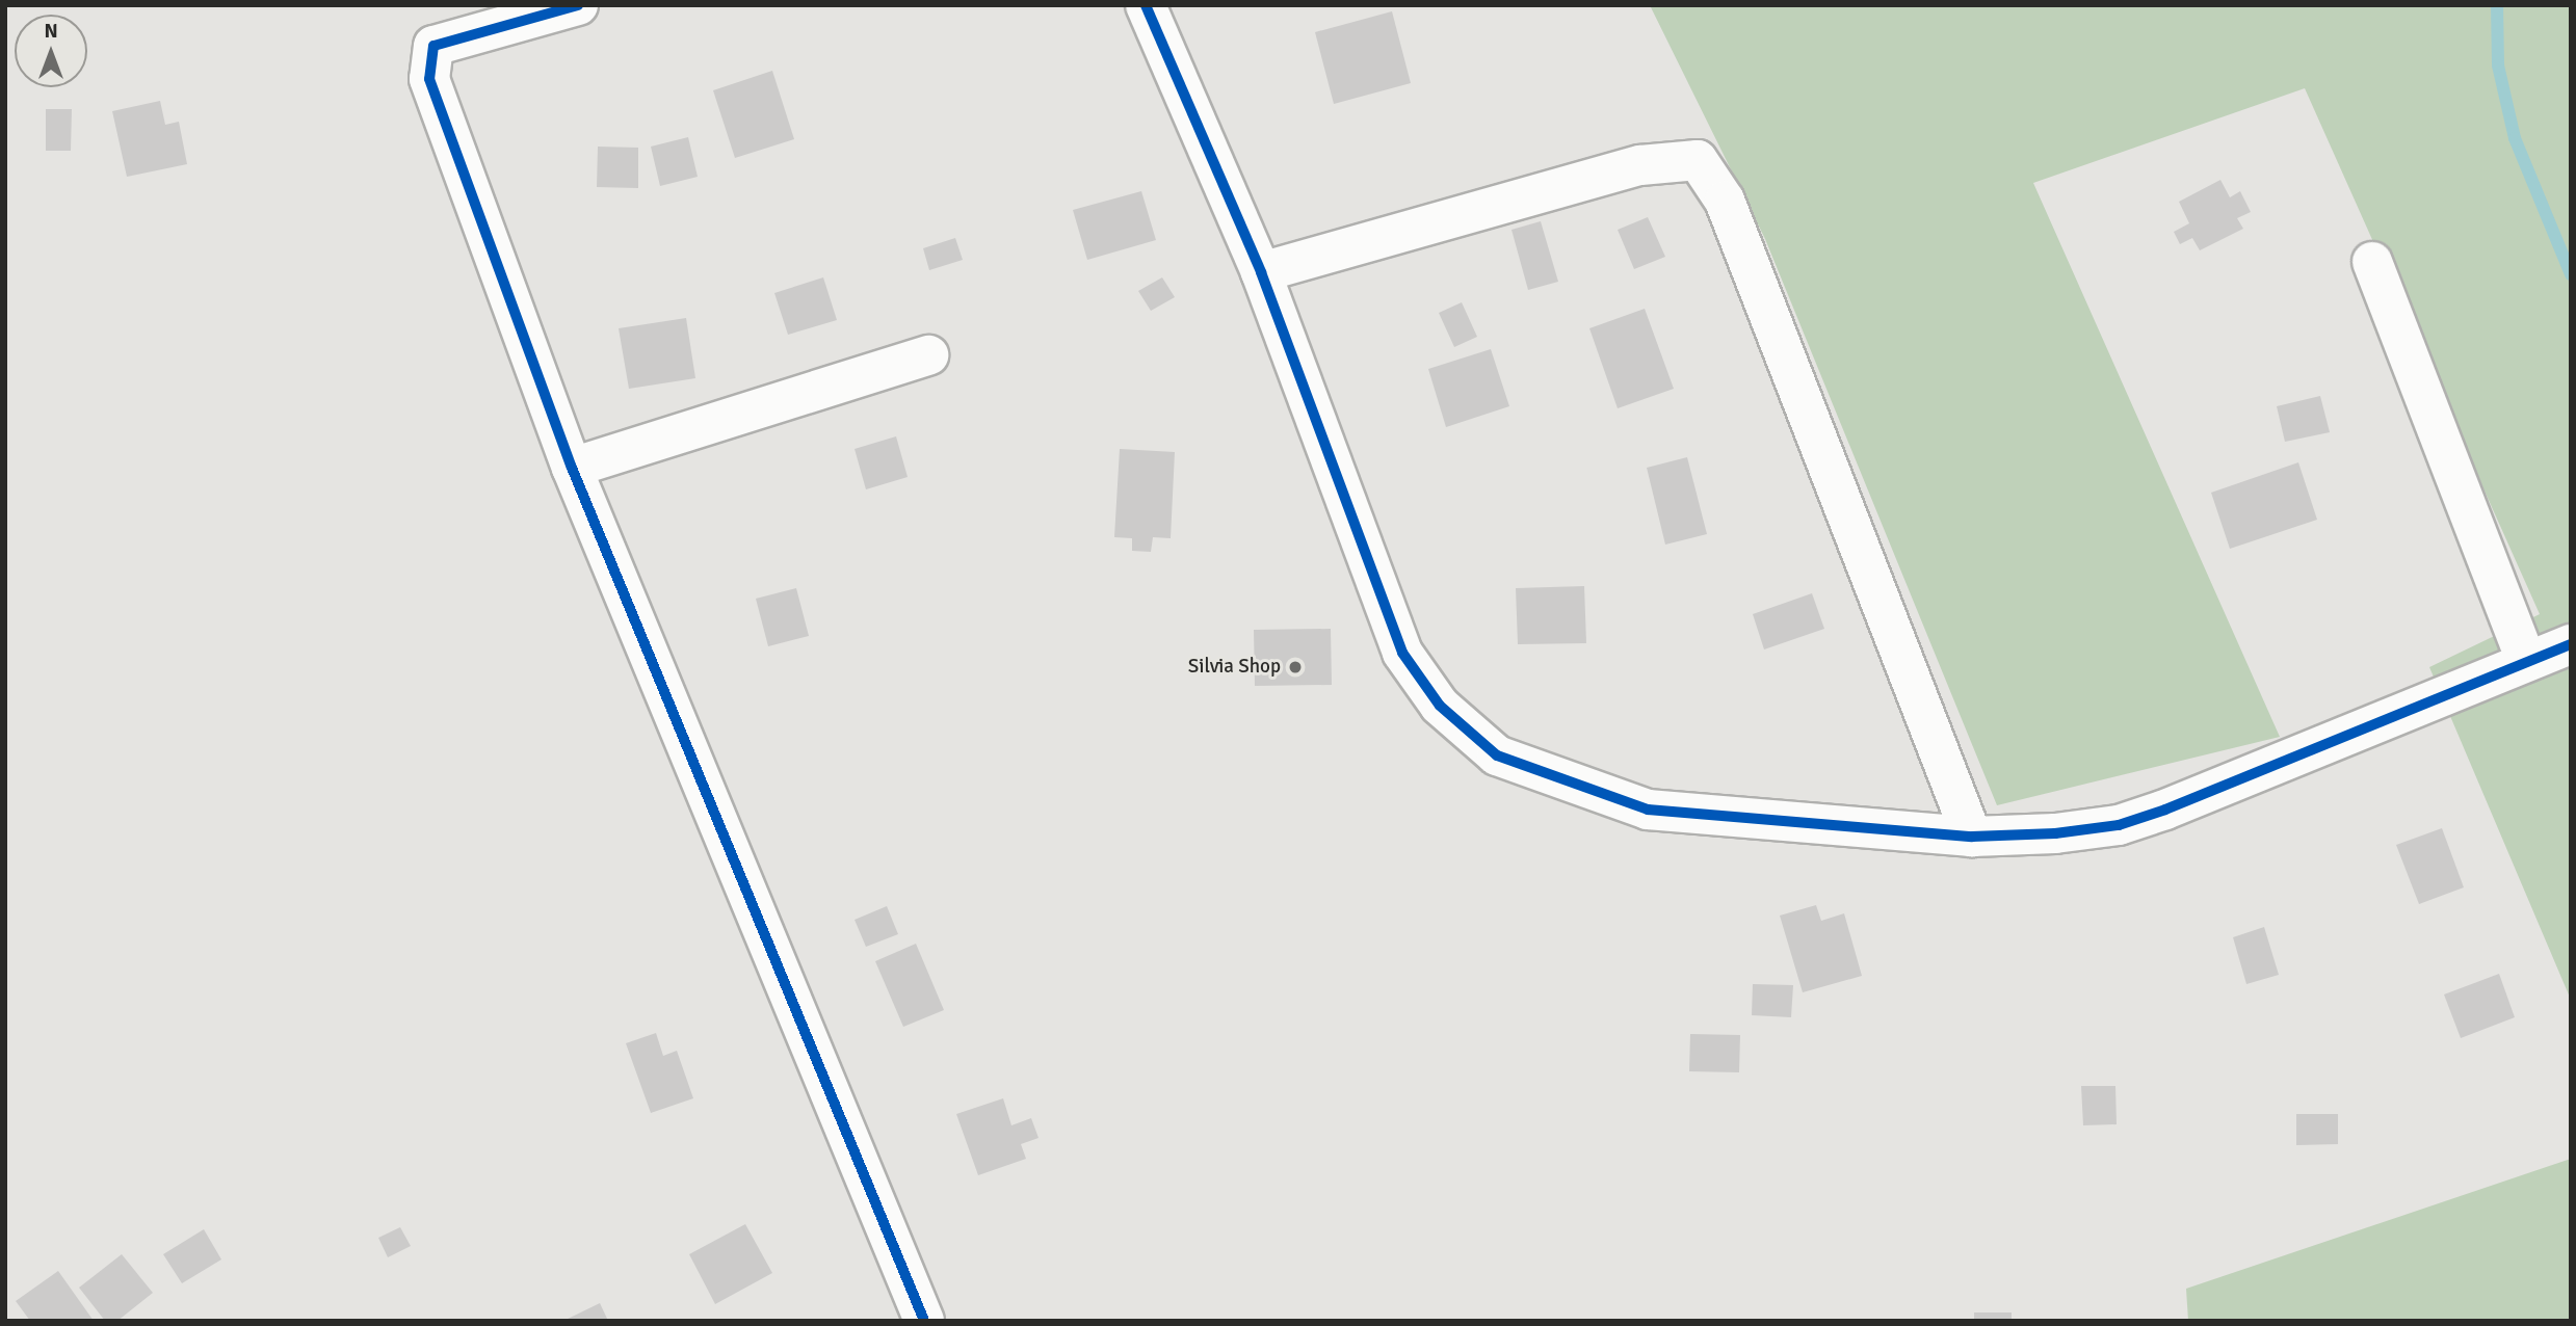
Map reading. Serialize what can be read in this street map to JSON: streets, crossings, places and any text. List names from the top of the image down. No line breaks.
{"places":["Silvia Shop"],"north":"top"}
